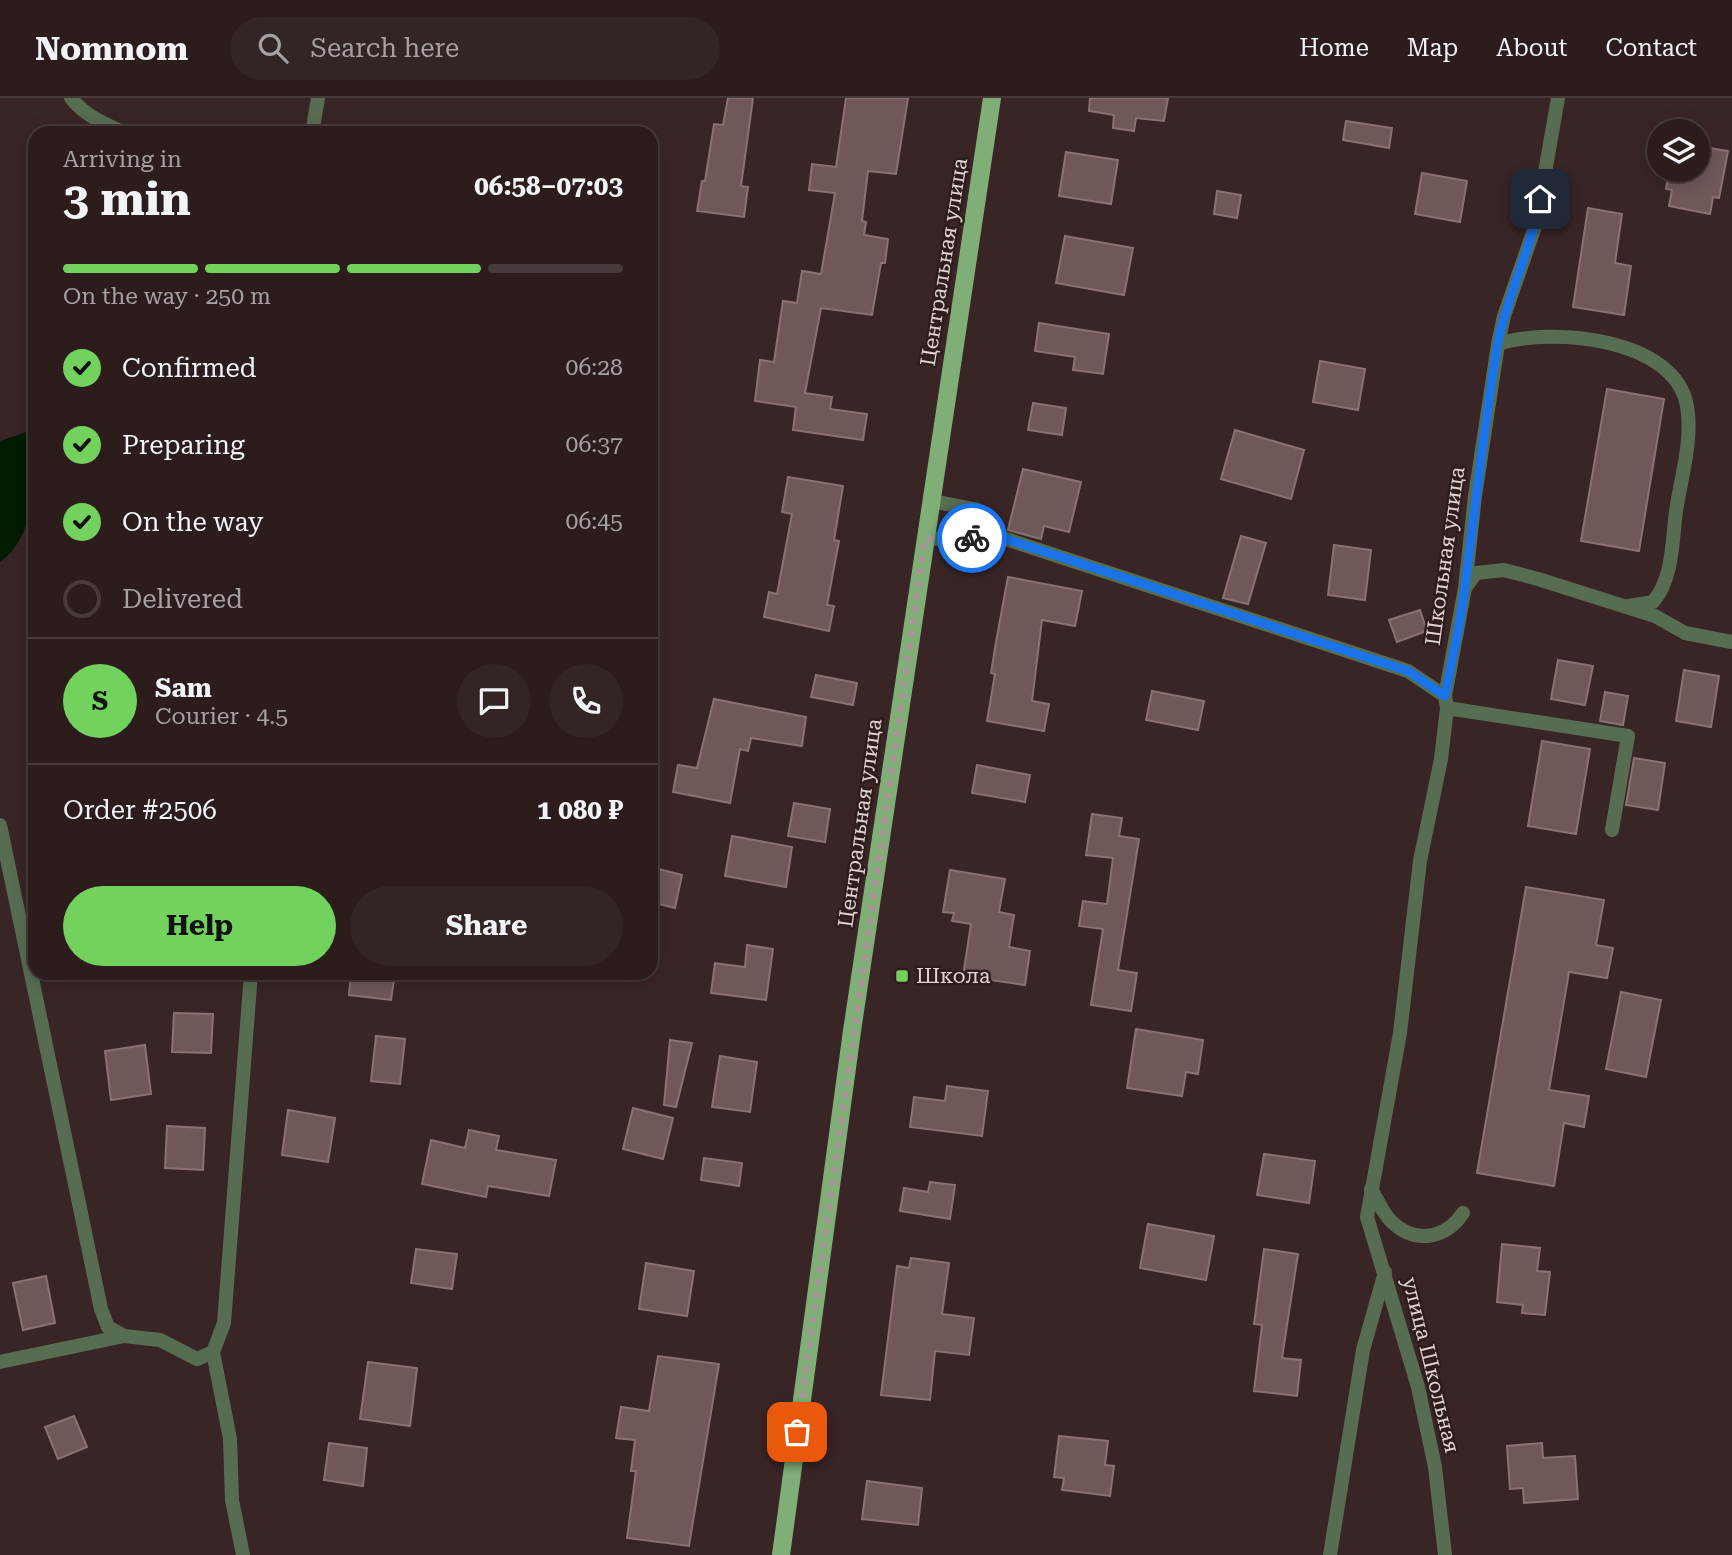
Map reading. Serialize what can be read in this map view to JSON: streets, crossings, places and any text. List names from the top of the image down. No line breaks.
{"streets":{"main road":["Центральная улица"],"street":["Школьная улица","улица Школьная"]},"crossings":[["Школьная улица","улица Школьная"]],"places":{"transit":["Школа"]},"page":{"header":"Nomnom","search":"Search here","nav":["Home","Map","About","Contact"],"heading":["3 min","Arriving in","06:58–07:03"],"panel":["Sam","Courier · 4.5","Order #2506","1 080 ₽"],"bar":"On the way · 250 m","list":[["Confirmed","06:28"],["Preparing","06:37"],["On the way","06:45"],"Delivered"],"round":"S","buttons":["Help","Share"]}}
